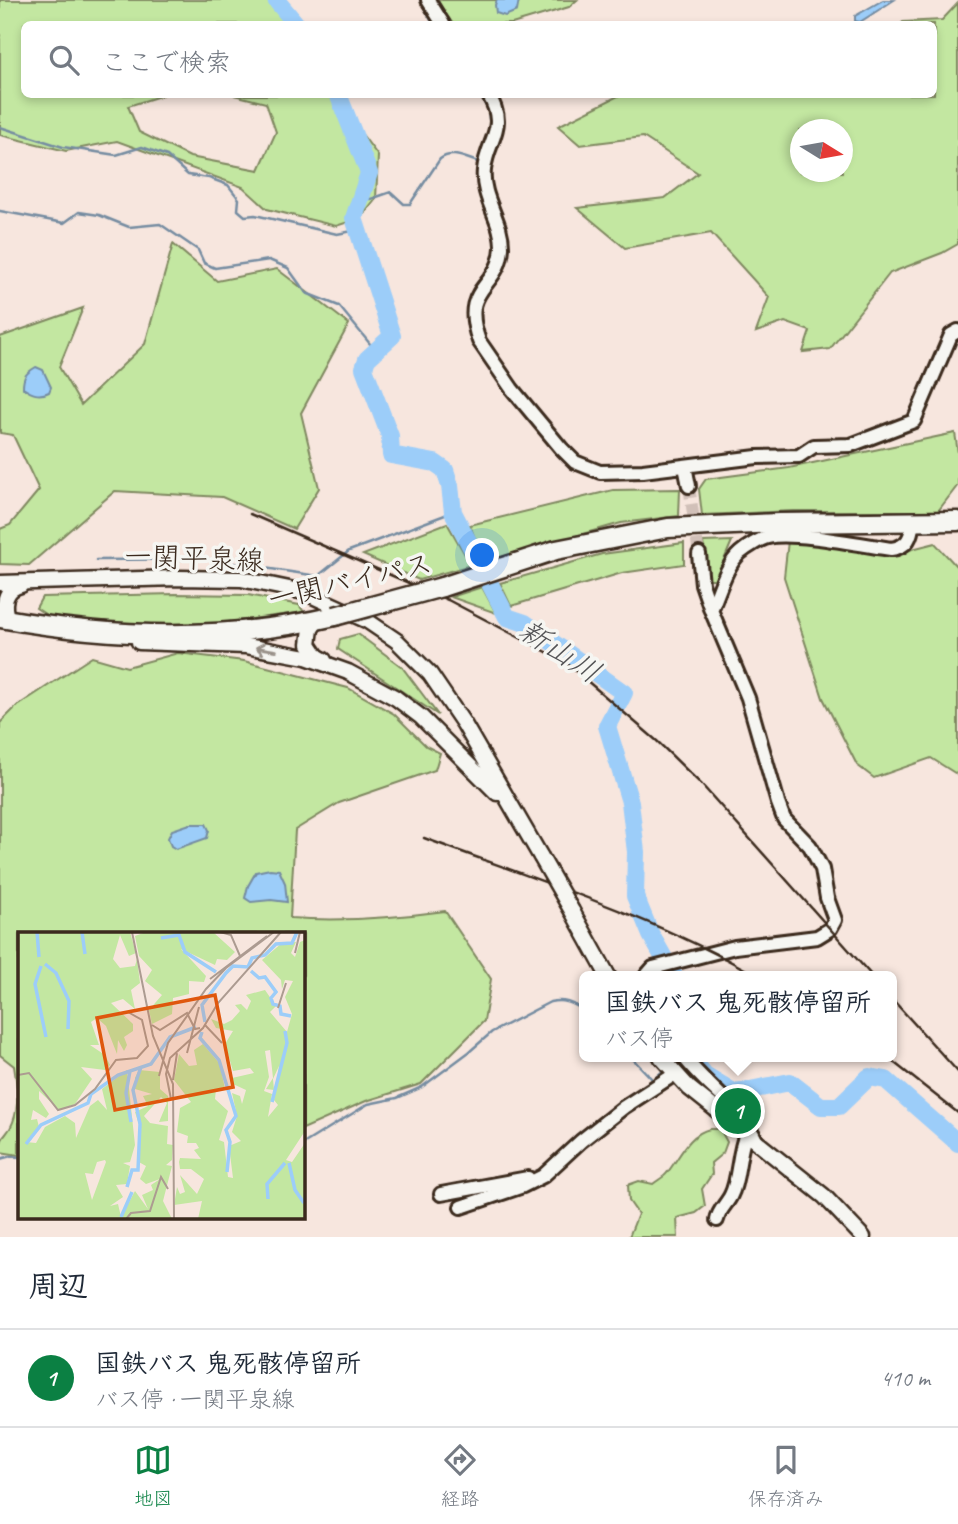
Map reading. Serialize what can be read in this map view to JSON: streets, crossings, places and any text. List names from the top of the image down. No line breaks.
{"streets":{"highway":["一関バイパス"],"main road":["一関平泉線"]},"crossings":[["一関平泉線","一関バイパス"]],"water":["新山川"],"north":"right","page":{"search":"ここで検索","popup":["国鉄バス 鬼死骸停留所","バス停"],"pins":"1","heading":"周辺","list":[{"mark":"1","name":"国鉄バス 鬼死骸停留所","note":"バス停 · 一関平泉線","value":"410 m"}],"nav":["地図","経路","保存済み"]}}
